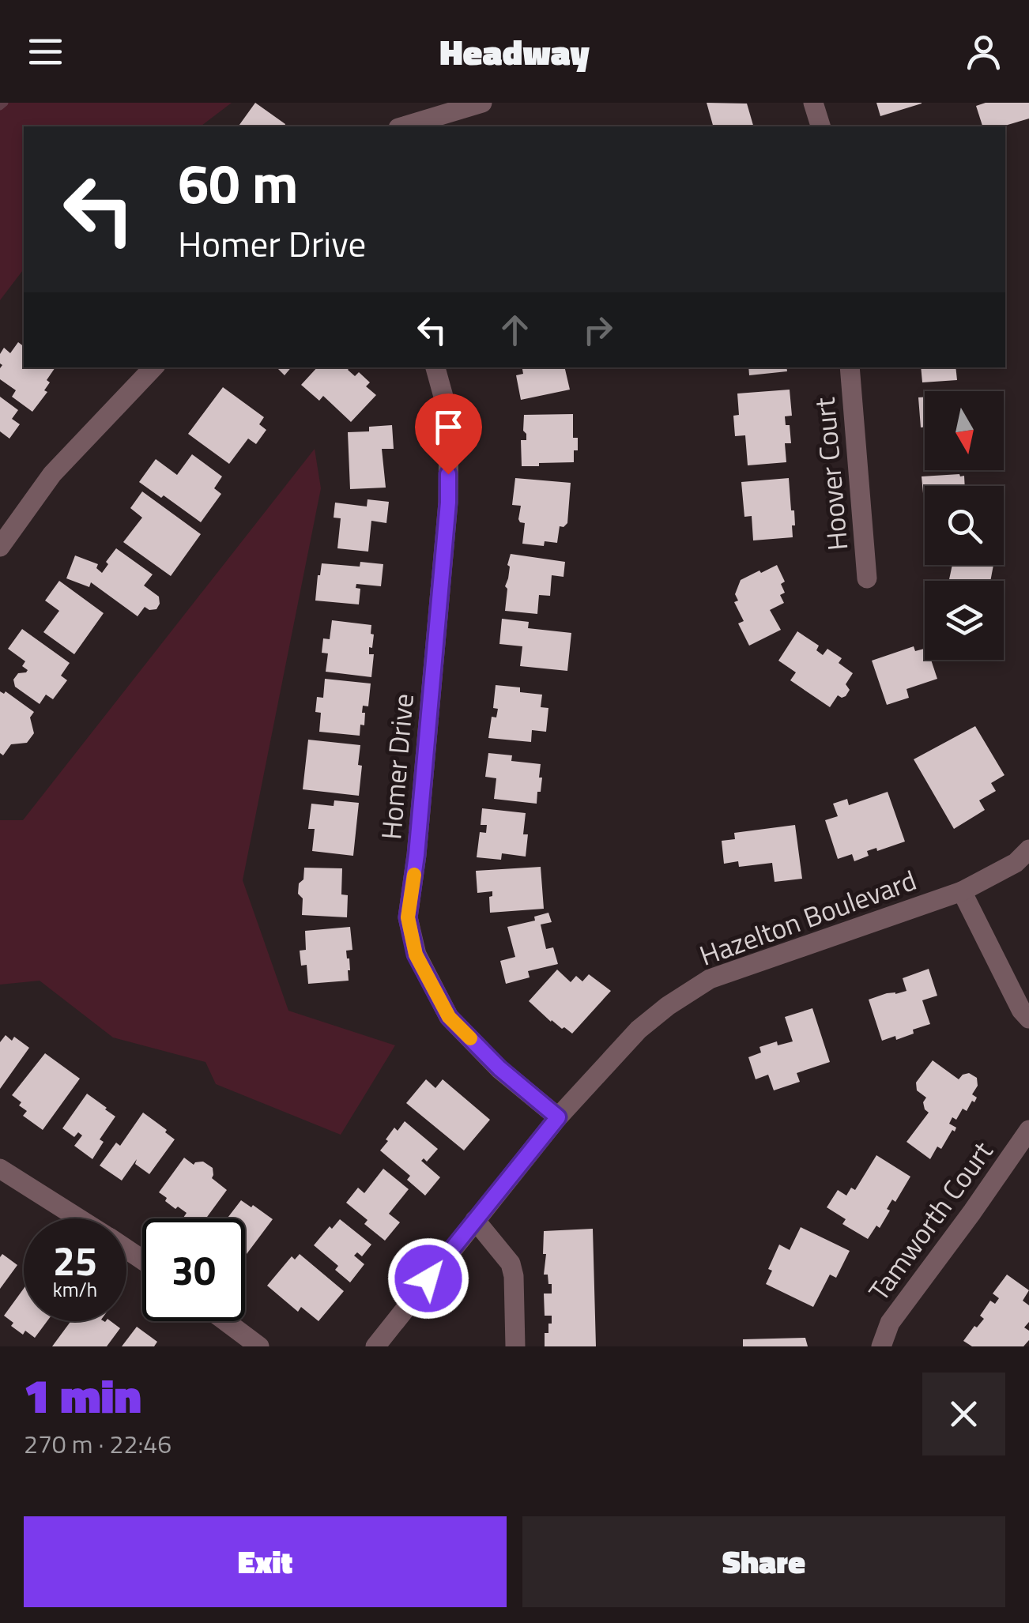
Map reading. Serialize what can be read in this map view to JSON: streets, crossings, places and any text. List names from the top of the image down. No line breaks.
{"streets":{"street":["Hoover Court","Homer Drive","Hazelton Boulevard","Tamworth Court"]},"crossings":[["Homer Drive","Hazelton Boulevard"]],"north":"bottom","page":{"header":"Headway","turn":["60 m","Homer Drive"],"speed":"25 km/h","limit":"30","heading":["1 min","270 m · 22:46"],"buttons":["Exit","Share"]}}
